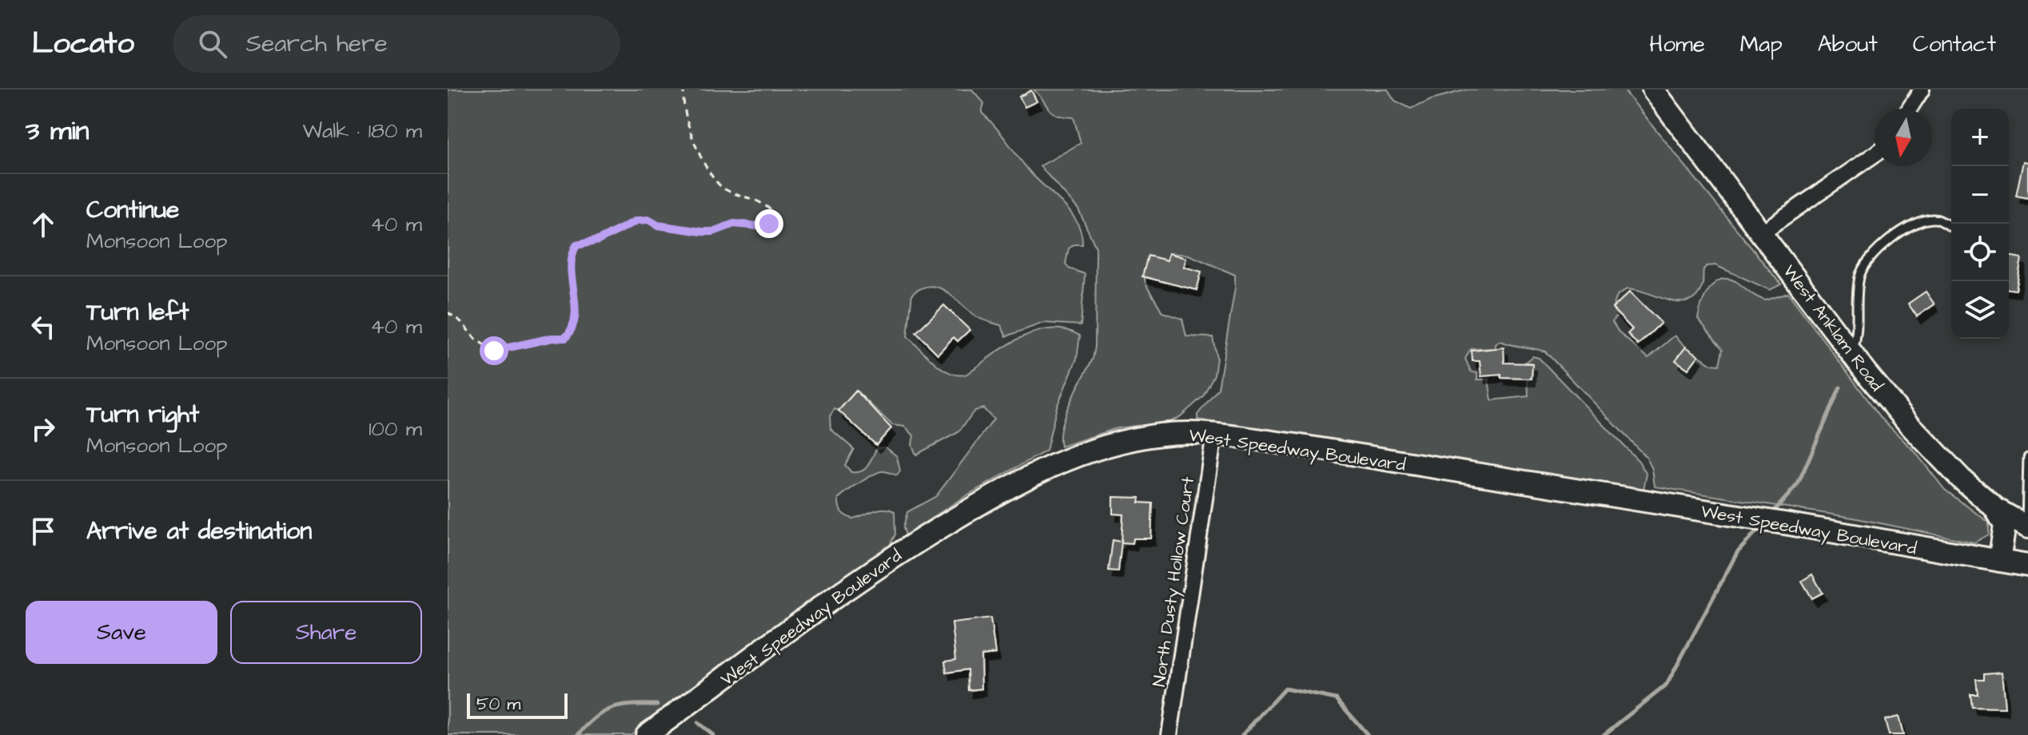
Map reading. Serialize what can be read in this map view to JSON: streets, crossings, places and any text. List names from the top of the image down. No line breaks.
{"streets":{"main road":["West Anklam Road","West Speedway Boulevard"],"street":["North Dusty Hollow Court"]},"crossings":[["West Speedway Boulevard","North Dusty Hollow Court"]],"scale_bar":"50 m","north":"bottom","page":{"header":"Locato","search":"Search here","nav":["Home","Map","About","Contact"],"heading":["3 min","Walk · 180 m"],"map_buttons":["+","−"],"list":[["Continue","Monsoon Loop","40 m"],["Turn left","Monsoon Loop","40 m"],["Turn right","Monsoon Loop","100 m"],"Arrive at destination"],"buttons":["Save","Share"],"scale":"50 m"}}
